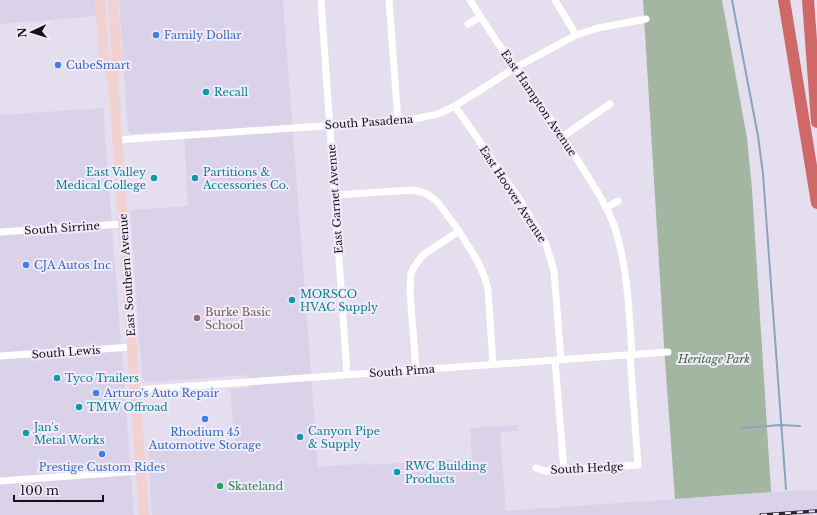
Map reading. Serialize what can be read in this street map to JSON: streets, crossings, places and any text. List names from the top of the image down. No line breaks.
{"streets":{"main road":["East Southern Avenue"],"street":["East Hampton Avenue","South Pasadena","East Hoover Avenue","East Garnet Avenue","South Sirrine","South Lewis","South Pima","South Hedge"]},"crossings":[["East Hampton Avenue","South Pasadena"],["East Hampton Avenue","South Pima"],["East Hampton Avenue","South Hedge"],["South Pasadena","East Hoover Avenue"],["South Pasadena","East Garnet Avenue"],["South Pasadena","East Southern Avenue"],["East Hoover Avenue","South Pima"],["East Hoover Avenue","South Hedge"],["East Garnet Avenue","South Pima"],["South Sirrine","East Southern Avenue"],["East Southern Avenue","South Lewis"],["East Southern Avenue","South Pima"]],"parks":["Heritage Park"],"places":["Family Dollar","CubeSmart","Recall","East Valley Medical College","Partitions & Accessories Co.","CJA Autos Inc","MORSCO HVAC Supply","Burke Basic School","Tyco Trailers","Arturo's Auto Repair","TMW Offroad","Rhodium 45 Automotive Storage","Jan's Metal Works","Canyon Pipe & Supply","Prestige Custom Rides","RWC Building Products","Skateland"],"scale_bar":"100 m","north":"left"}
